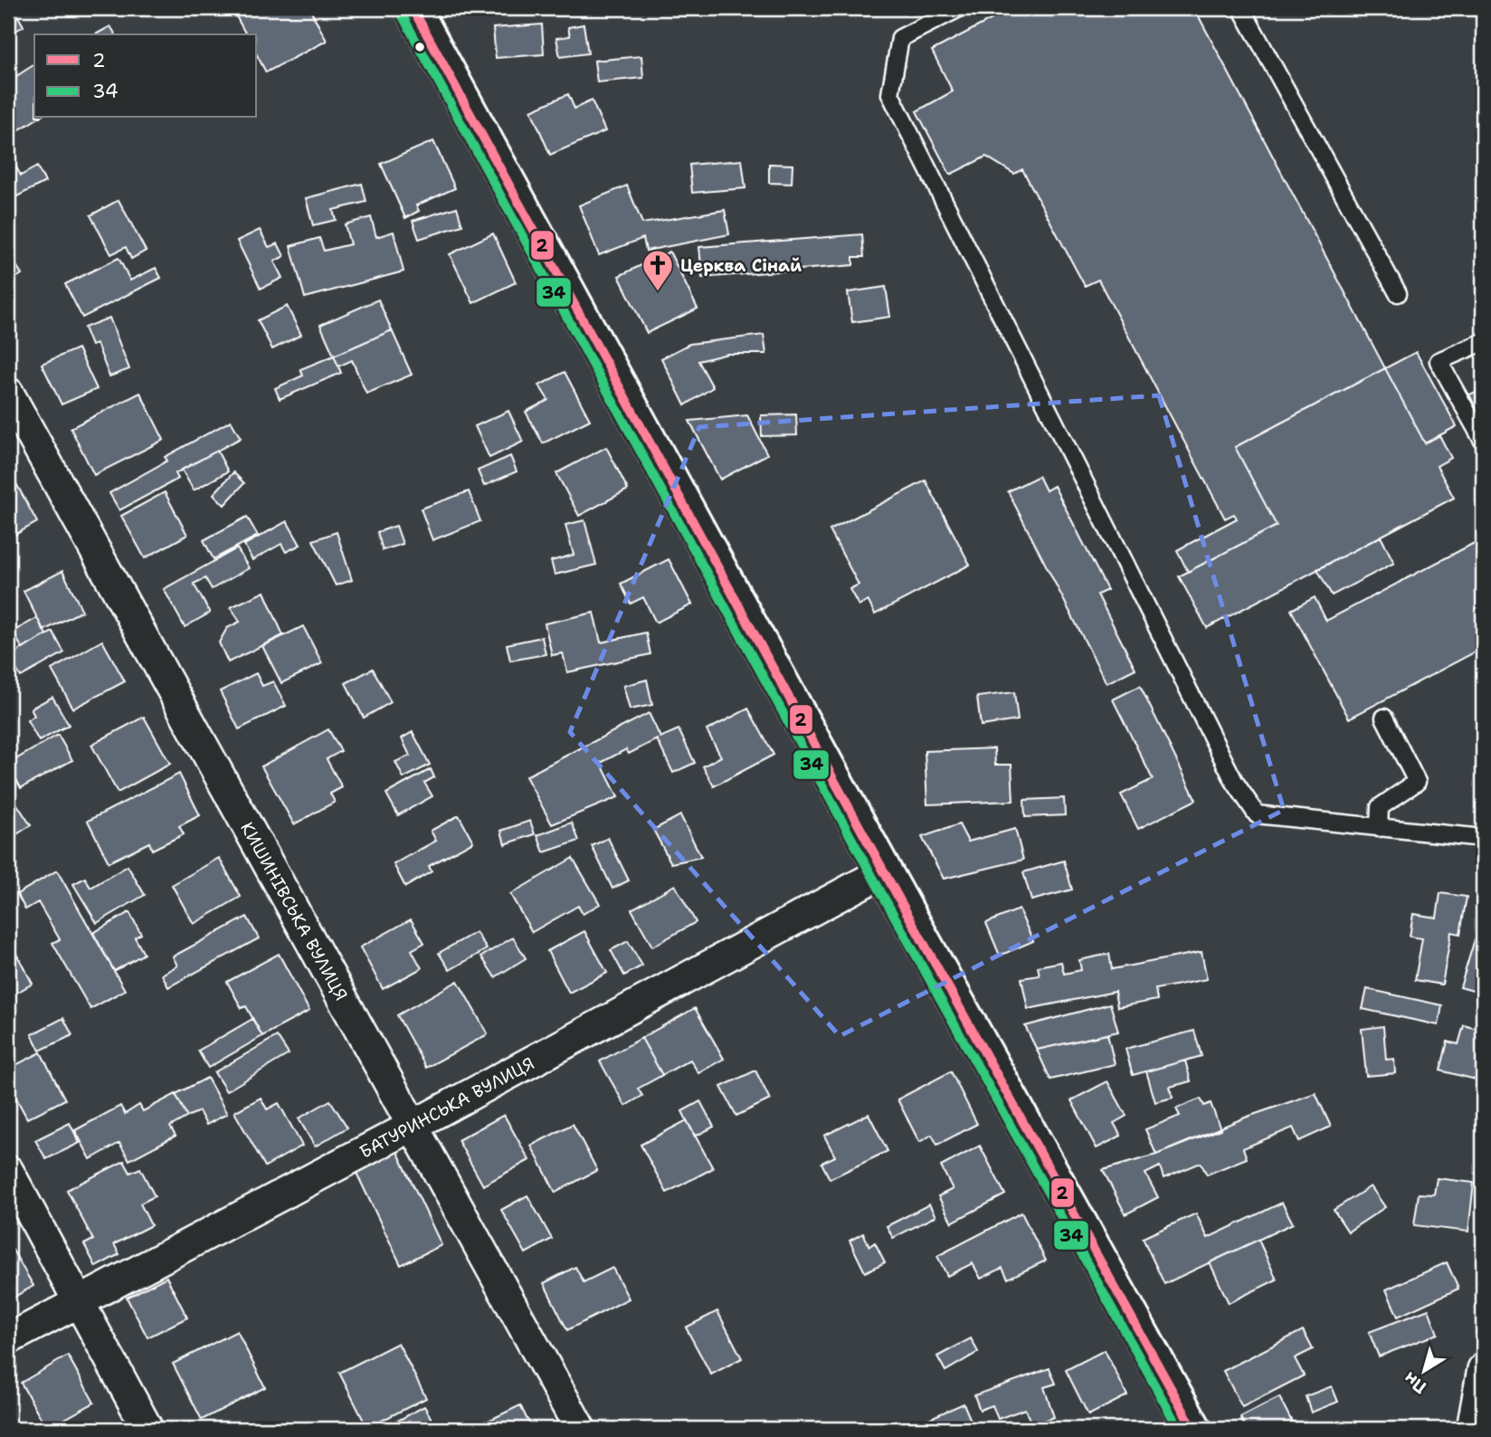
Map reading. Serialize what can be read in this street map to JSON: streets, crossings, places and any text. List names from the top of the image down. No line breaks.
{"streets":{"street":["КИШИНІВСЬКА ВУЛИЦЯ","БАТУРИНСЬКА ВУЛИЦЯ"]},"crossings":[["КИШИНІВСЬКА ВУЛИЦЯ","БАТУРИНСЬКА ВУЛИЦЯ"]],"places":{"church":["Церква Сінай"]},"lines":["transit line 2","transit line 34"],"legend":["2","34"],"north":"bottom left"}
